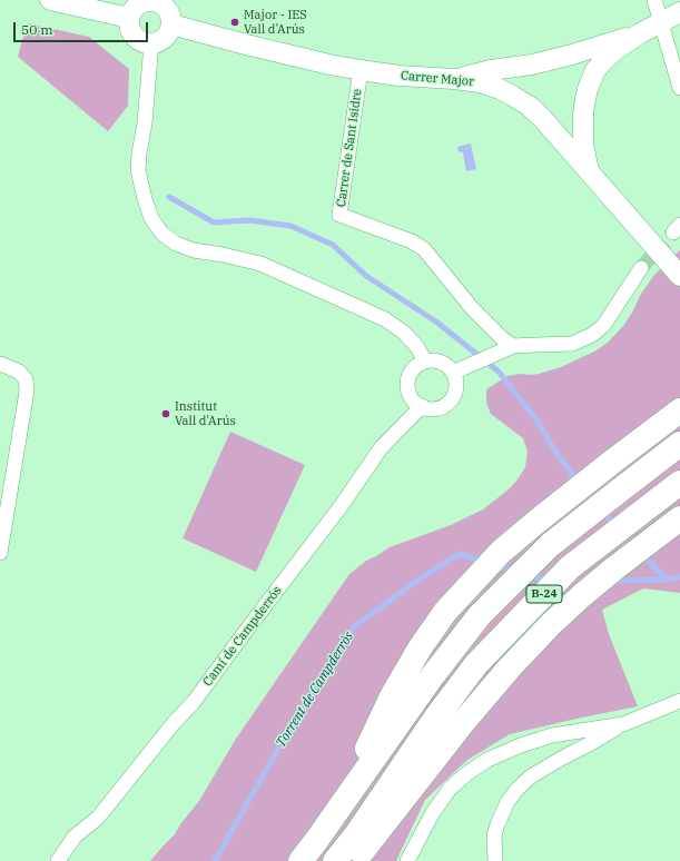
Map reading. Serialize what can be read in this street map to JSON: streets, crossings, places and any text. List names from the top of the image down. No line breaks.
{"streets":{"highway":["B-24"],"street":["Carrer Major","Carrer de Sant Isidre","Camí de Campderrós"]},"crossings":[["Carrer Major","Carrer de Sant Isidre"]],"water":["Torrent de Campderròs"],"places":["Major - IES Vall d'Arús","Institut Vall d'Arús"],"scale_bar":"50 m"}
